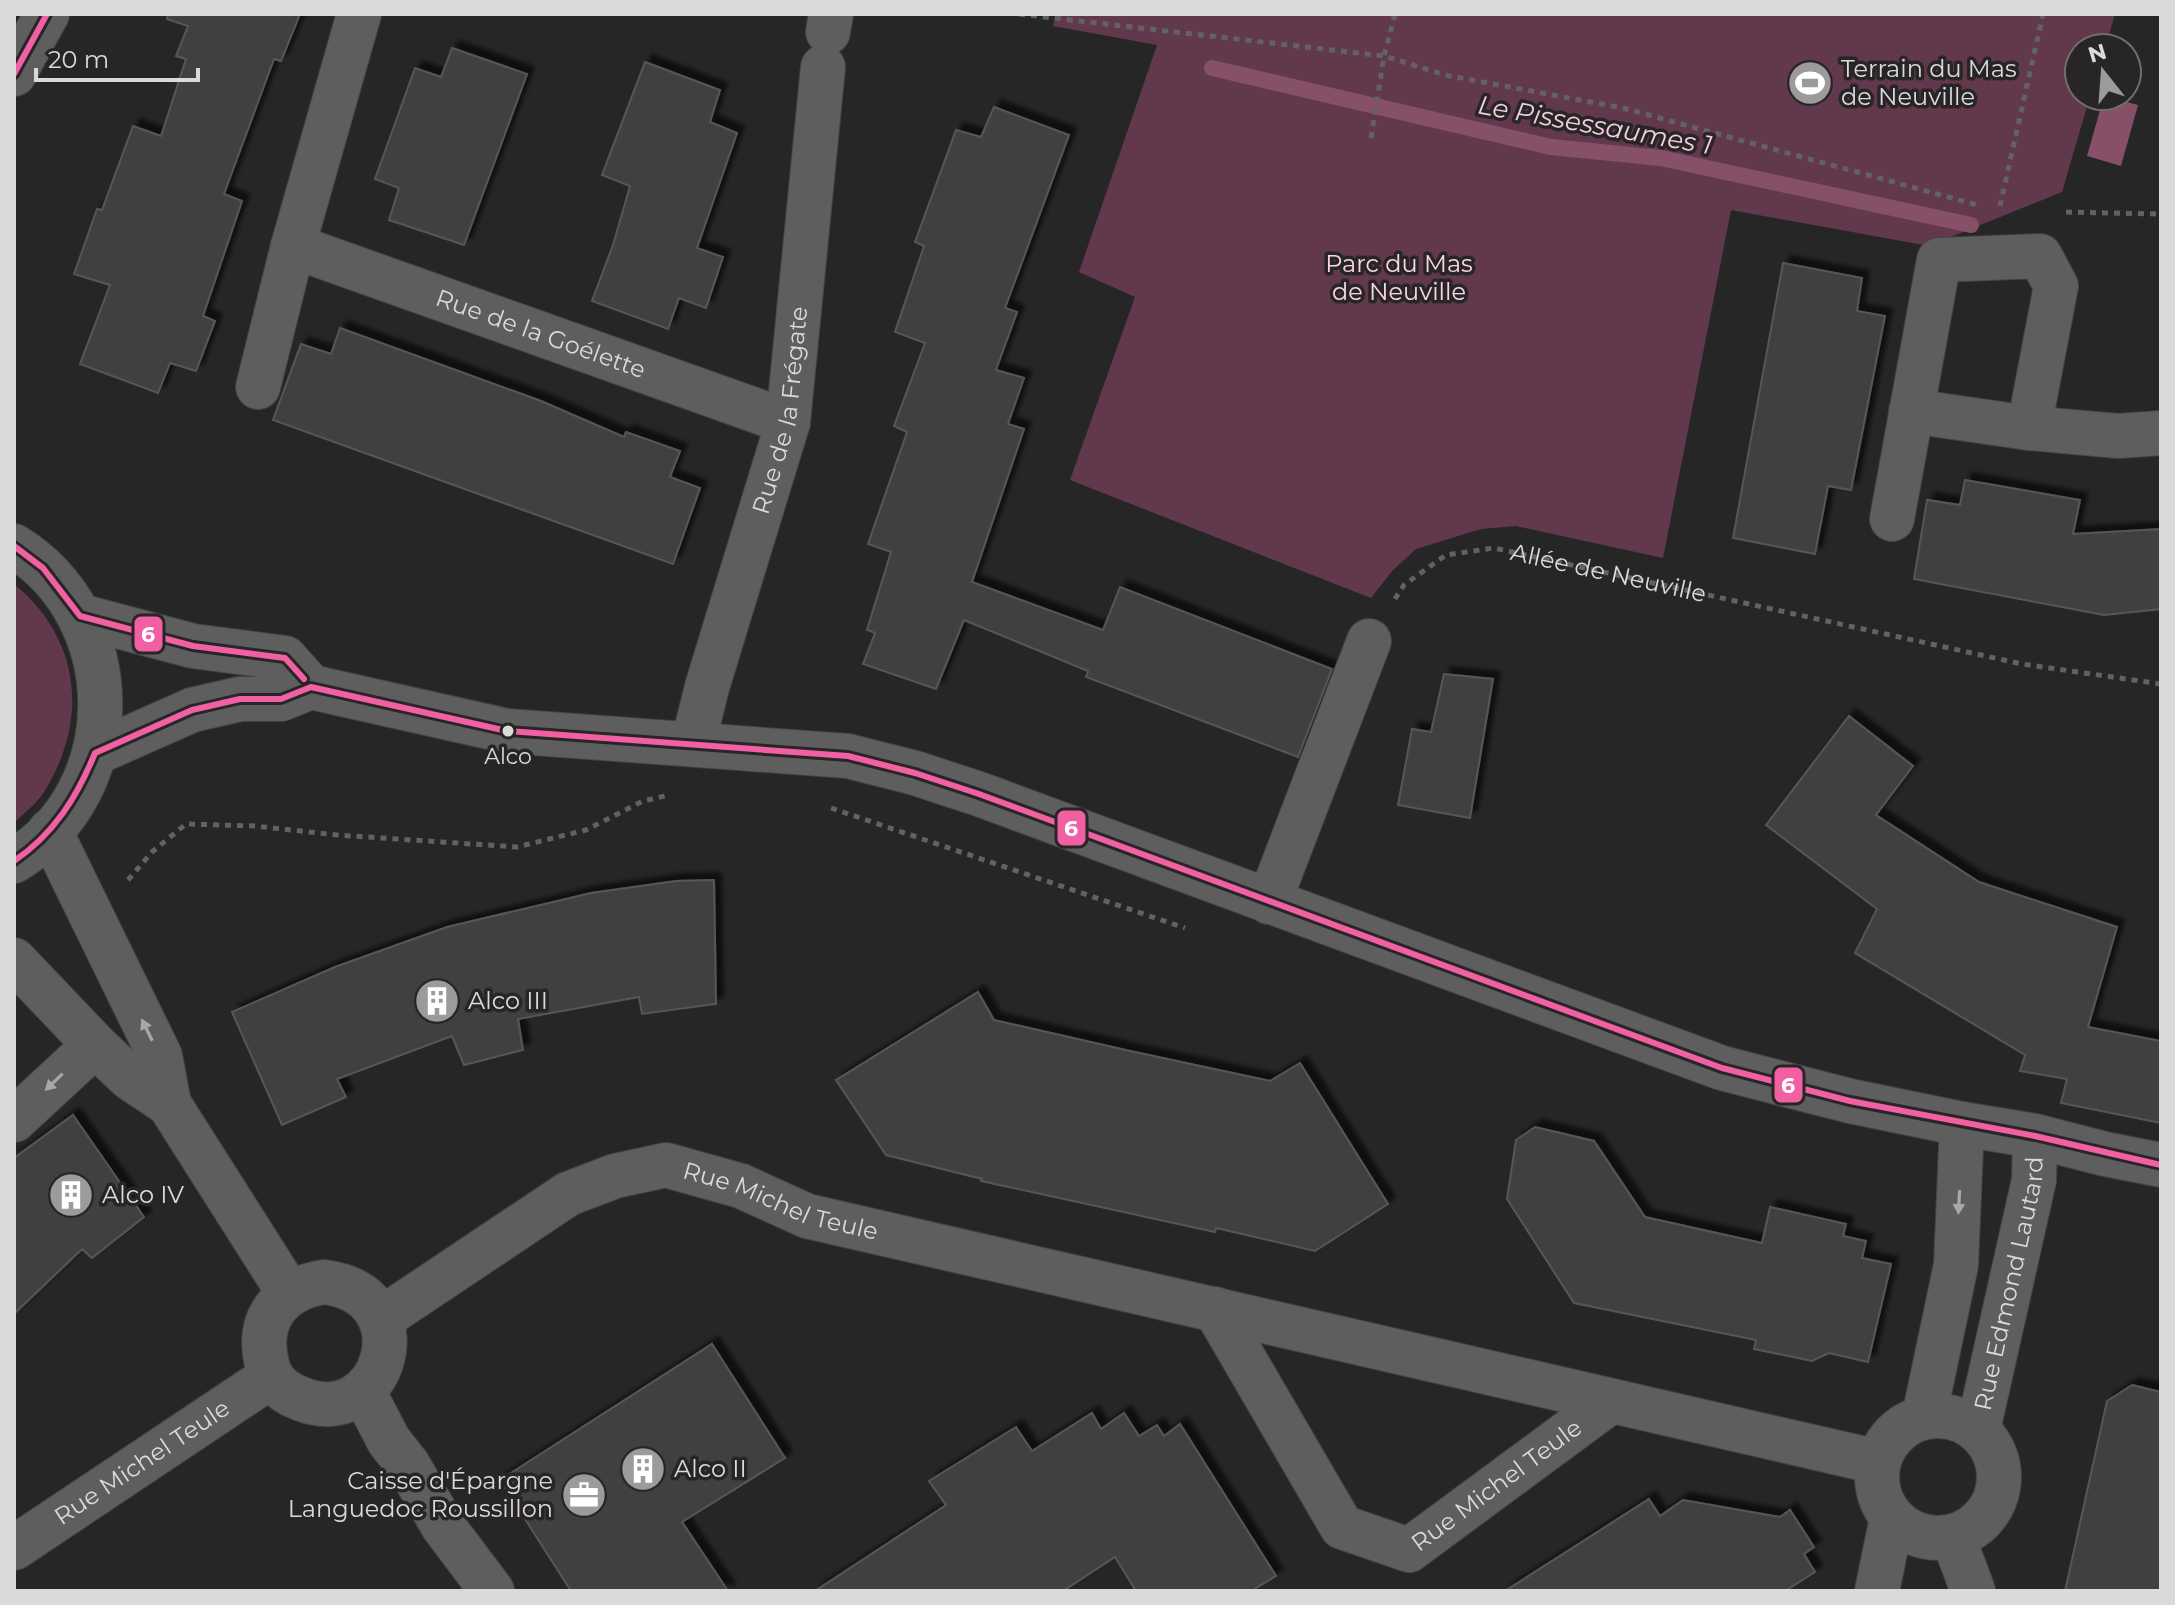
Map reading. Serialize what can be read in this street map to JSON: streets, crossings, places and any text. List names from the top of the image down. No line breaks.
{"streets":{"street":["Rue de la Goélette","Rue de la Frégate","Rue Michel Teule","Rue Edmond Lautard"],"path":["Allée de Neuville"]},"crossings":[["Rue de la Goélette","Rue de la Frégate"],["Rue Michel Teule","Rue Edmond Lautard"]],"water":["Le Pissessaumes 1"],"parks":["Parc du Mas de Neuville"],"places":{"sports":["Terrain du Mas de Neuville"],"other":["Alco"],"building":["Alco III","Alco IV","Alco II"],"office":["Caisse d'Épargne Languedoc Roussillon"]},"lines":["transit line 6"],"scale_bar":"20 m","north":"top"}
